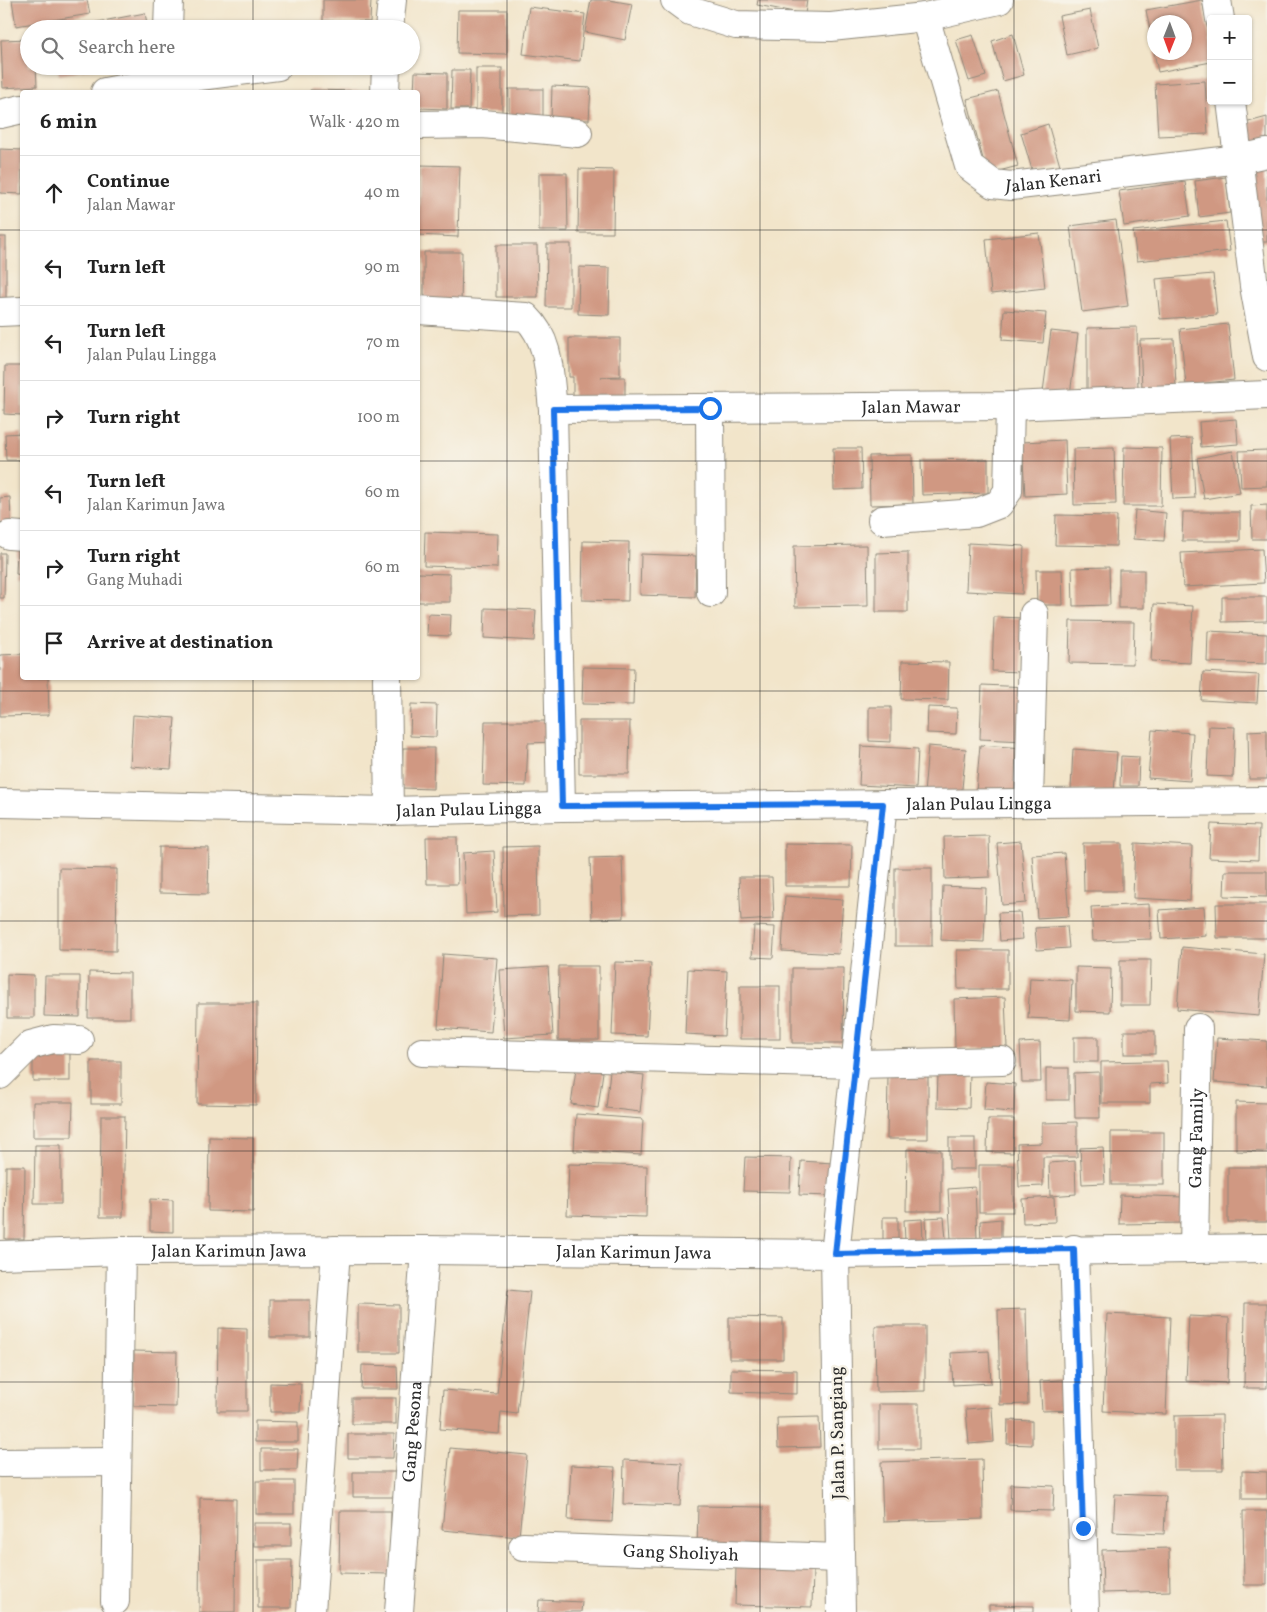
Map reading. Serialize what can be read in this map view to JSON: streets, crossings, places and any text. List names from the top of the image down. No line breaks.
{"streets":{"street":["Jalan Kenari","Jalan Mawar","Jalan Pulau Lingga","Gang Family","Jalan Karimun Jawa","Gang Pesona","Jalan P. Sangiang","Gang Sholiyah"]},"crossings":[["Jalan Pulau Lingga","Jalan P. Sangiang"],["Gang Family","Jalan Karimun Jawa"],["Jalan Karimun Jawa","Gang Pesona"],["Jalan Karimun Jawa","Jalan P. Sangiang"],["Jalan P. Sangiang","Gang Sholiyah"]],"north":"bottom","page":{"map_buttons":["+","−"],"search":"Search here","heading":["6 min","Walk · 420 m"],"list":[["Continue","Jalan Mawar","40 m"],["Turn left","90 m"],["Turn left","Jalan Pulau Lingga","70 m"],["Turn right","100 m"],["Turn left","Jalan Karimun Jawa","60 m"],["Turn right","Gang Muhadi","60 m"],"Arrive at destination"]}}
